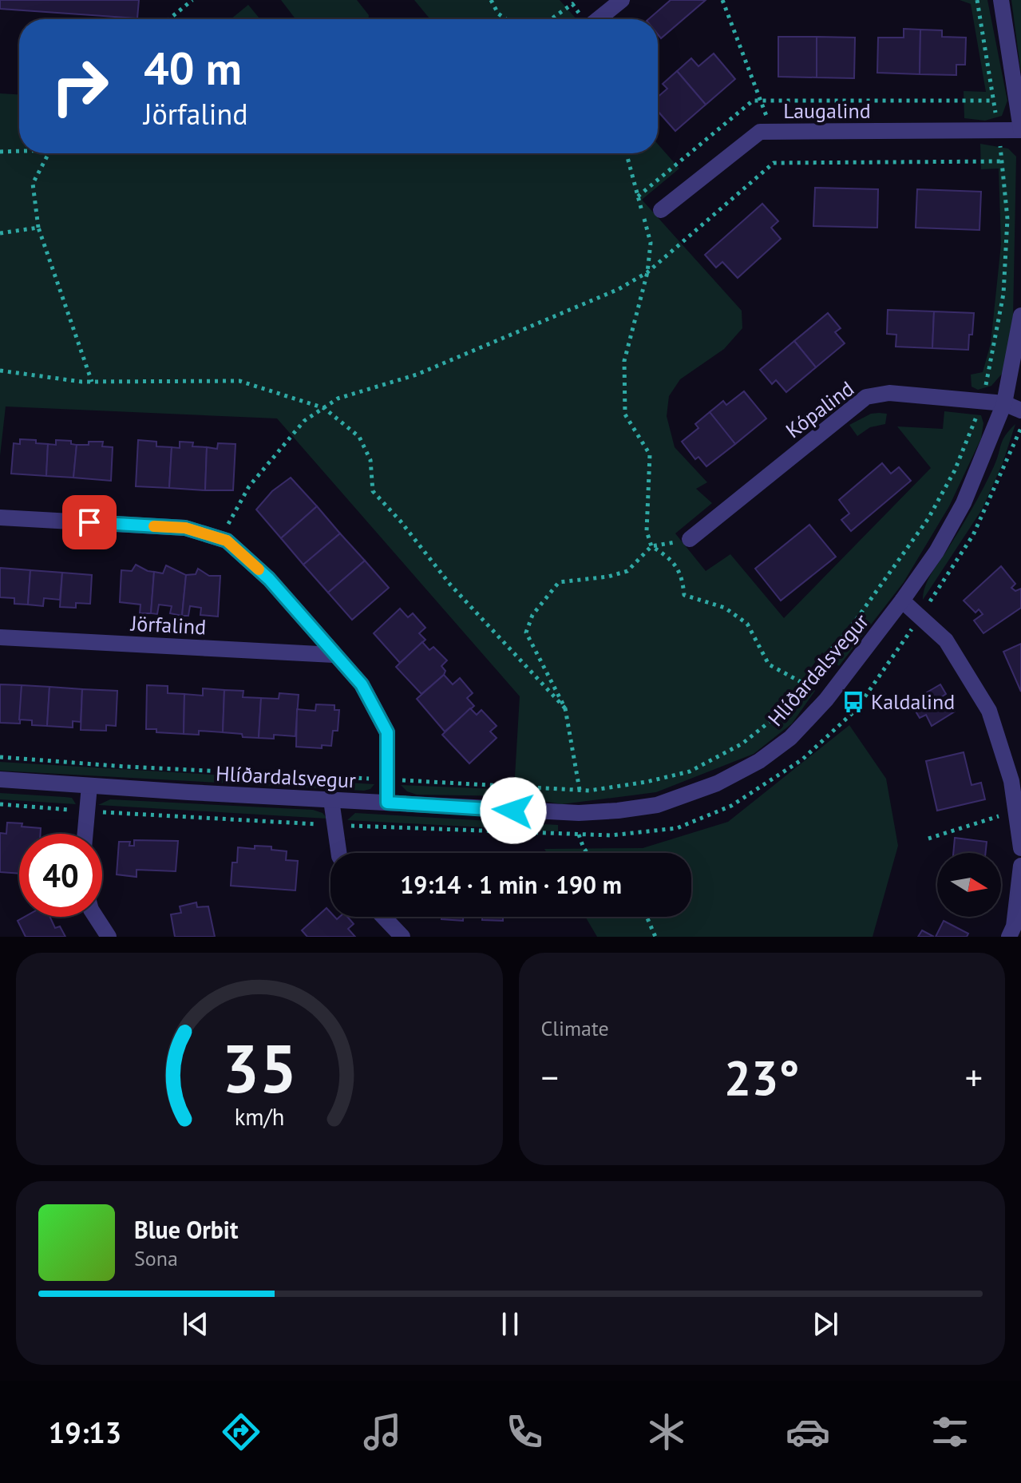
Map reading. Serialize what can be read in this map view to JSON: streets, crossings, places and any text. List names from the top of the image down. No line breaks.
{"streets":{"street":["Laugalind","Kópalind","Jörfalind","Hlíðardalsvegur"]},"crossings":[["Kópalind","Hlíðardalsvegur"]],"places":{"bus stop":["Kaldalind"]},"north":"right","page":{"turn":["40 m","Jörfalind"],"limit":"40","trip":"19:14 · 1 min · 190 m","tile":"Climate","heat":["−","23°","+"],"song":["Blue Orbit","Sona"],"tabs":"19:13","gauge":["35","km/h"]}}
